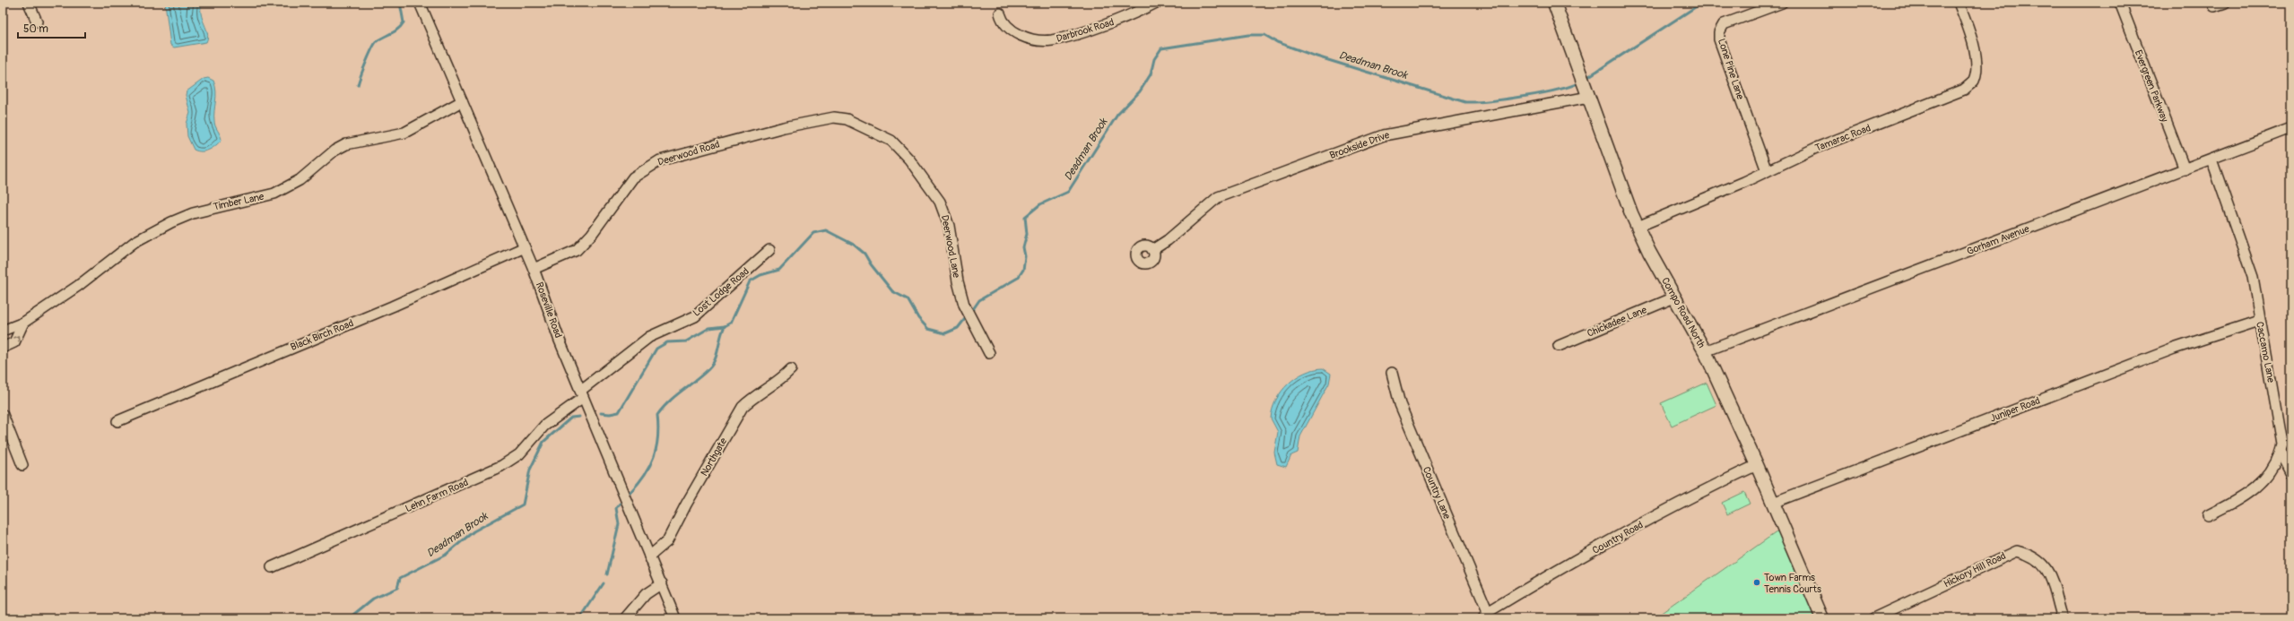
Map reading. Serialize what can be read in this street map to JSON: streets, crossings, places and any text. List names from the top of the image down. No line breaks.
{"streets":{"main road":["Compo Road North"],"street":["Darbrook Road","Lone Pine Lane","Evergreen Parkway","Tamarac Road","Brookside Drive","Deerwood Road","Timber Lane","Gorham Avenue","Deerwood Lane","Lost Lodge Road","Roseville Road","Chickadee Lane","Black Birch Road","Caccamo Lane","Juniper Road","Northgate","Country Lane","Lehn Farm Road","Country Road","Hickory Hill Road"]},"crossings":[["Lone Pine Lane","Tamarac Road"],["Evergreen Parkway","Gorham Avenue"],["Tamarac Road","Compo Road North"],["Brookside Drive","Compo Road North"],["Deerwood Road","Deerwood Lane"],["Deerwood Road","Roseville Road"],["Timber Lane","Roseville Road"],["Gorham Avenue","Compo Road North"],["Gorham Avenue","Caccamo Lane"],["Lost Lodge Road","Roseville Road"],["Lost Lodge Road","Lehn Farm Road"],["Roseville Road","Black Birch Road"],["Roseville Road","Northgate"],["Roseville Road","Lehn Farm Road"],["Compo Road North","Chickadee Lane"],["Compo Road North","Juniper Road"],["Compo Road North","Country Road"],["Caccamo Lane","Juniper Road"],["Country Lane","Country Road"]],"water":["Deadman Brook"],"places":["Town Farms Tennis Courts"],"scale_bar":"50 m"}
